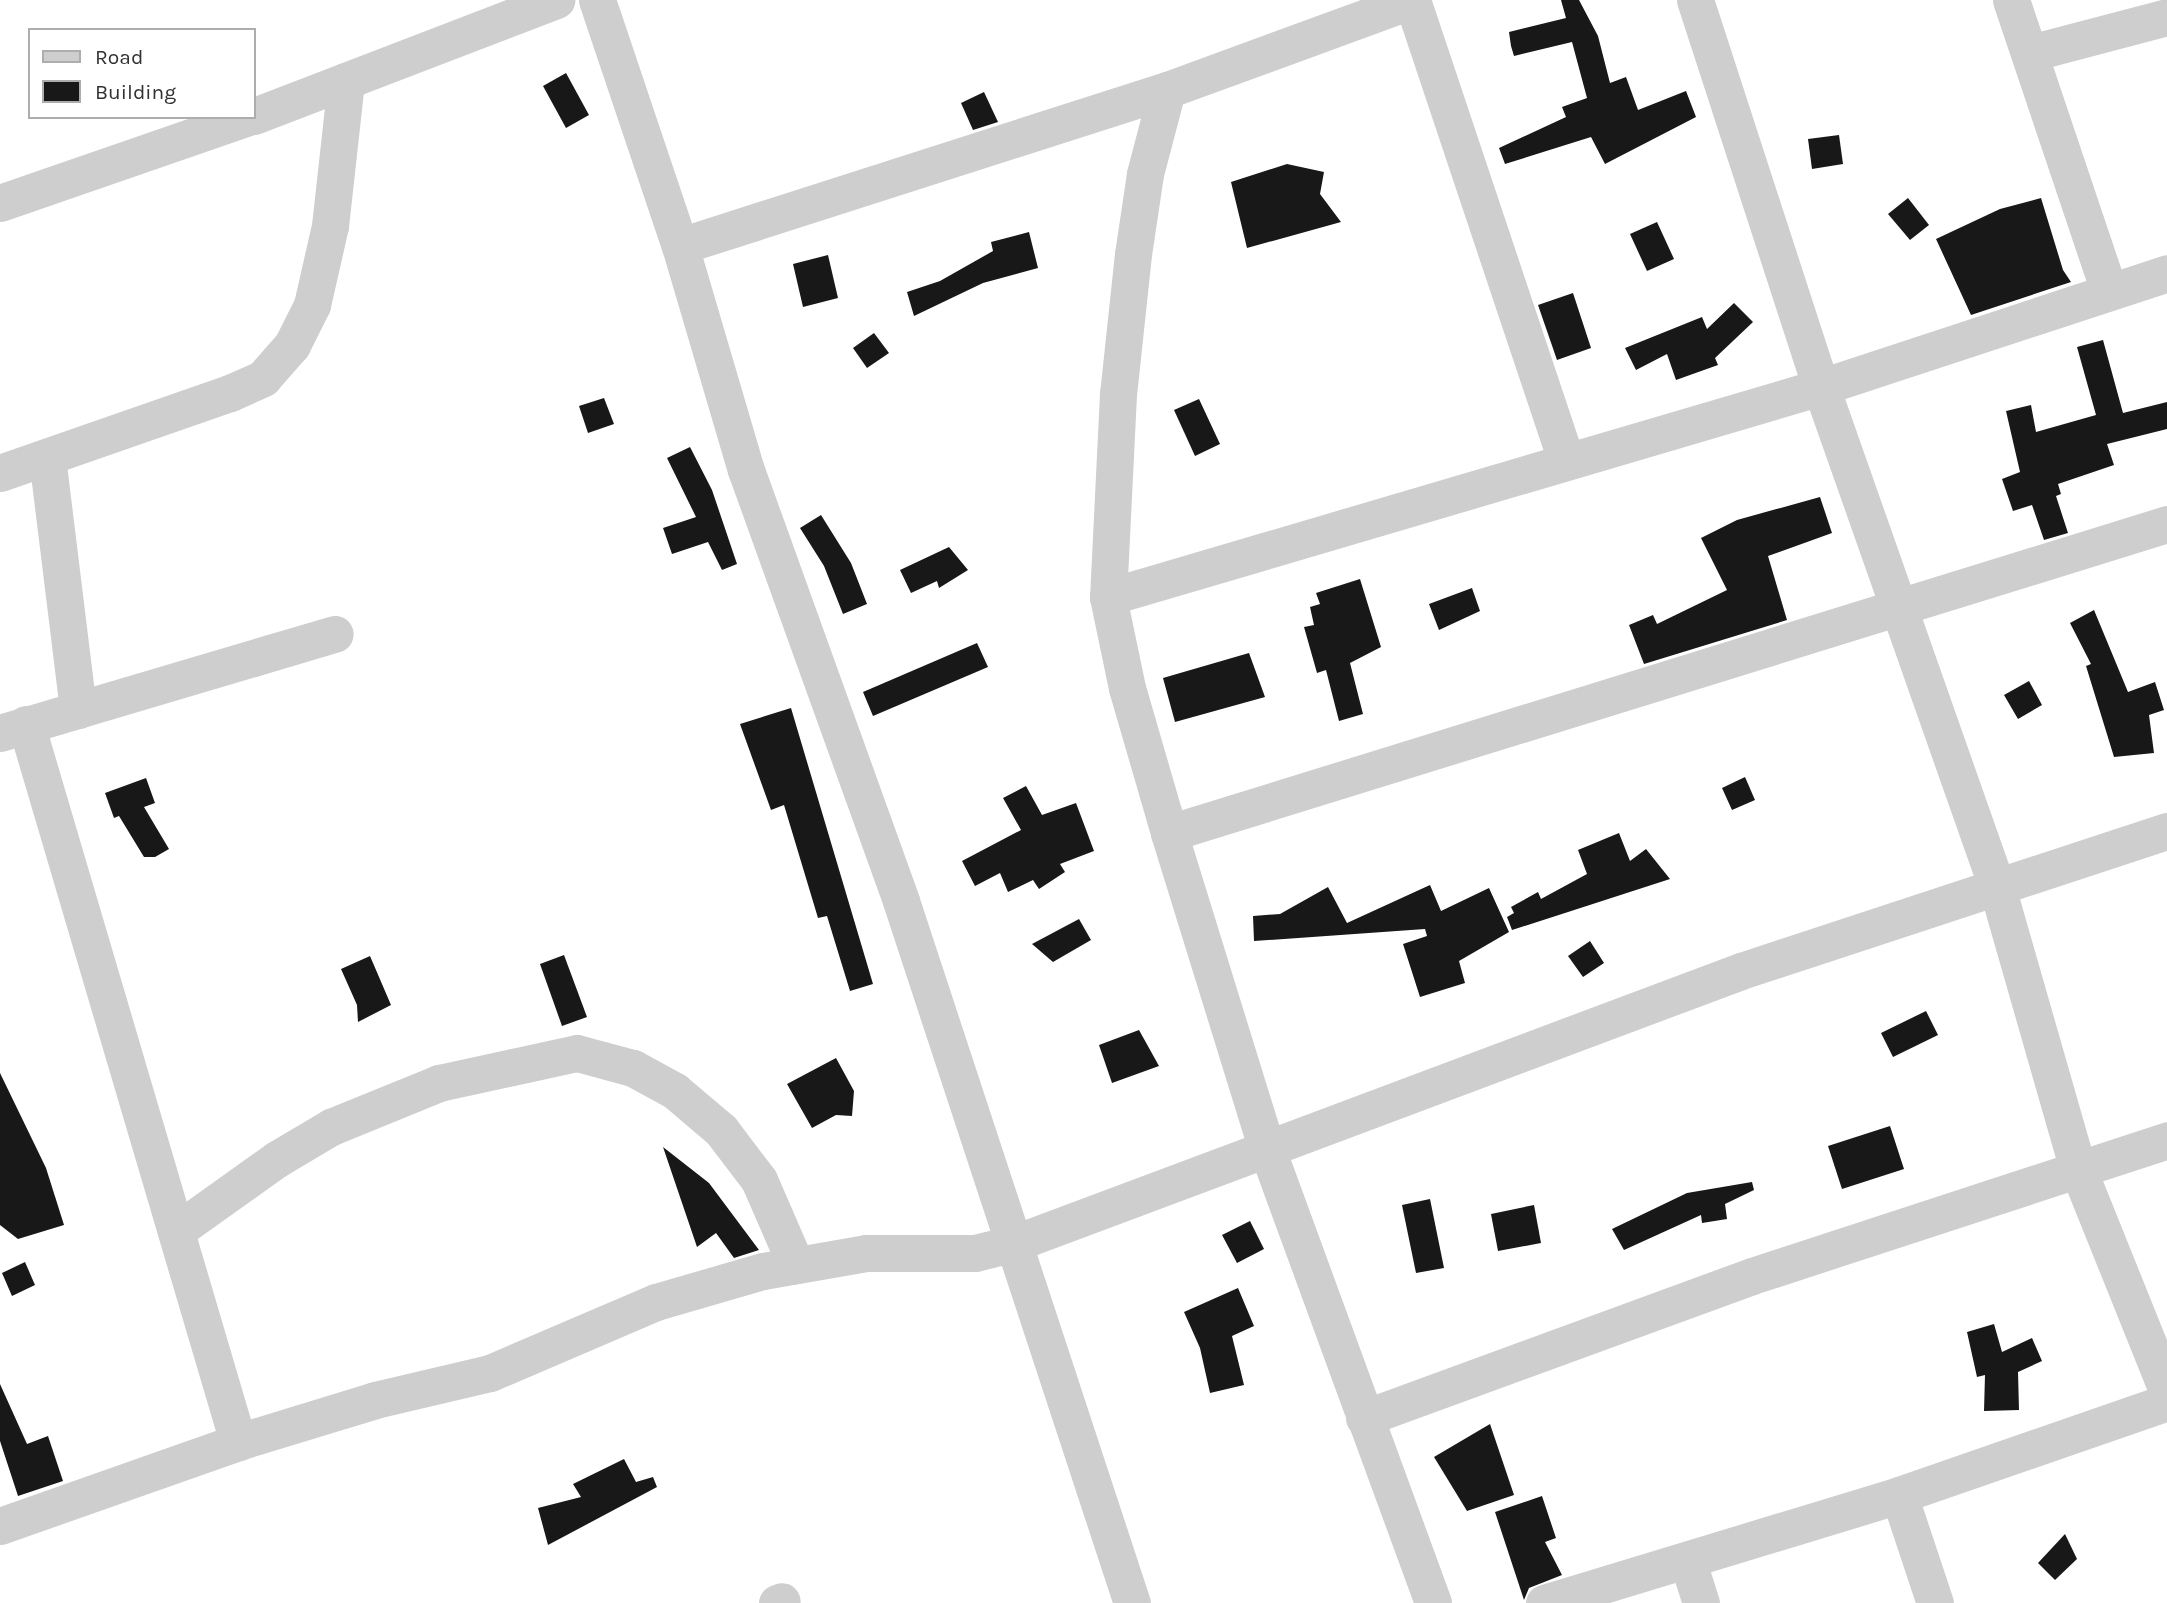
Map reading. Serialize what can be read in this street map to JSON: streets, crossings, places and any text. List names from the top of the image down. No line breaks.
{"legend":["Road","Building"]}
